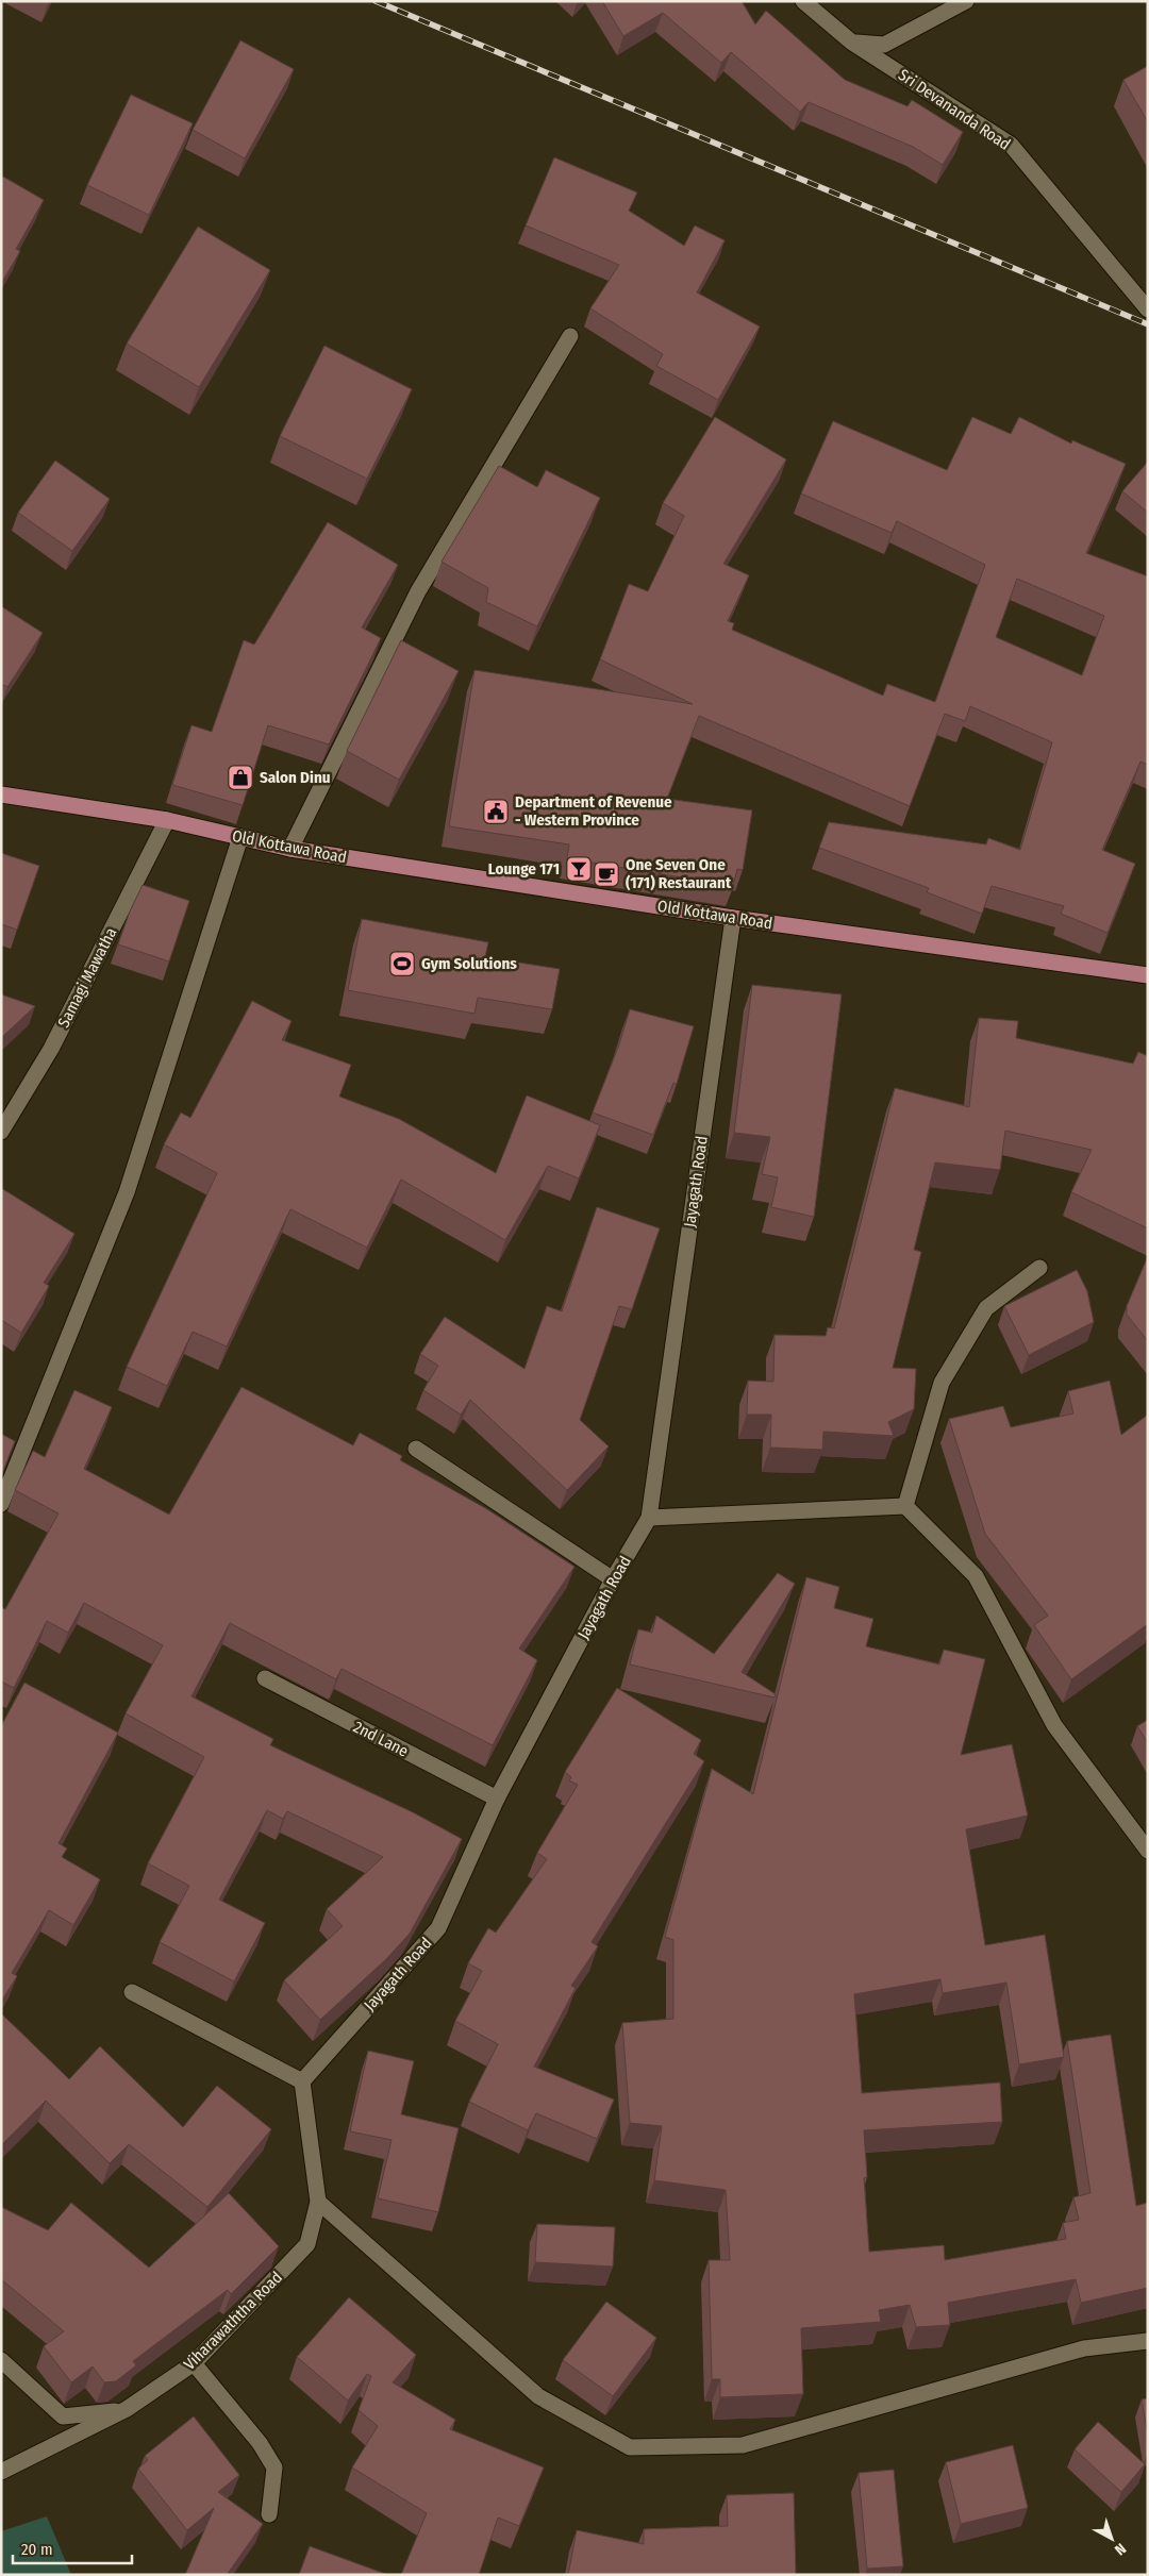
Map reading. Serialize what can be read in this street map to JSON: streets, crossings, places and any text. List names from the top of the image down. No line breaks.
{"streets":{"main road":["Old Kottawa Road"],"street":["Sri Devananda Road","Samagi Mawatha","Jayagath Road","2nd Lane","Viharawaththa Road"]},"crossings":[["Old Kottawa Road","Samagi Mawatha"],["Old Kottawa Road","Jayagath Road"],["Jayagath Road","2nd Lane"]],"places":{"shop":["Salon Dinu"],"public building":["Department of Revenue - Western Province"],"bar":["Lounge 171"],"cafe":["One Seven One (171) Restaurant"],"sports":["Gym Solutions"]},"scale_bar":"20 m","north":"bottom right"}
